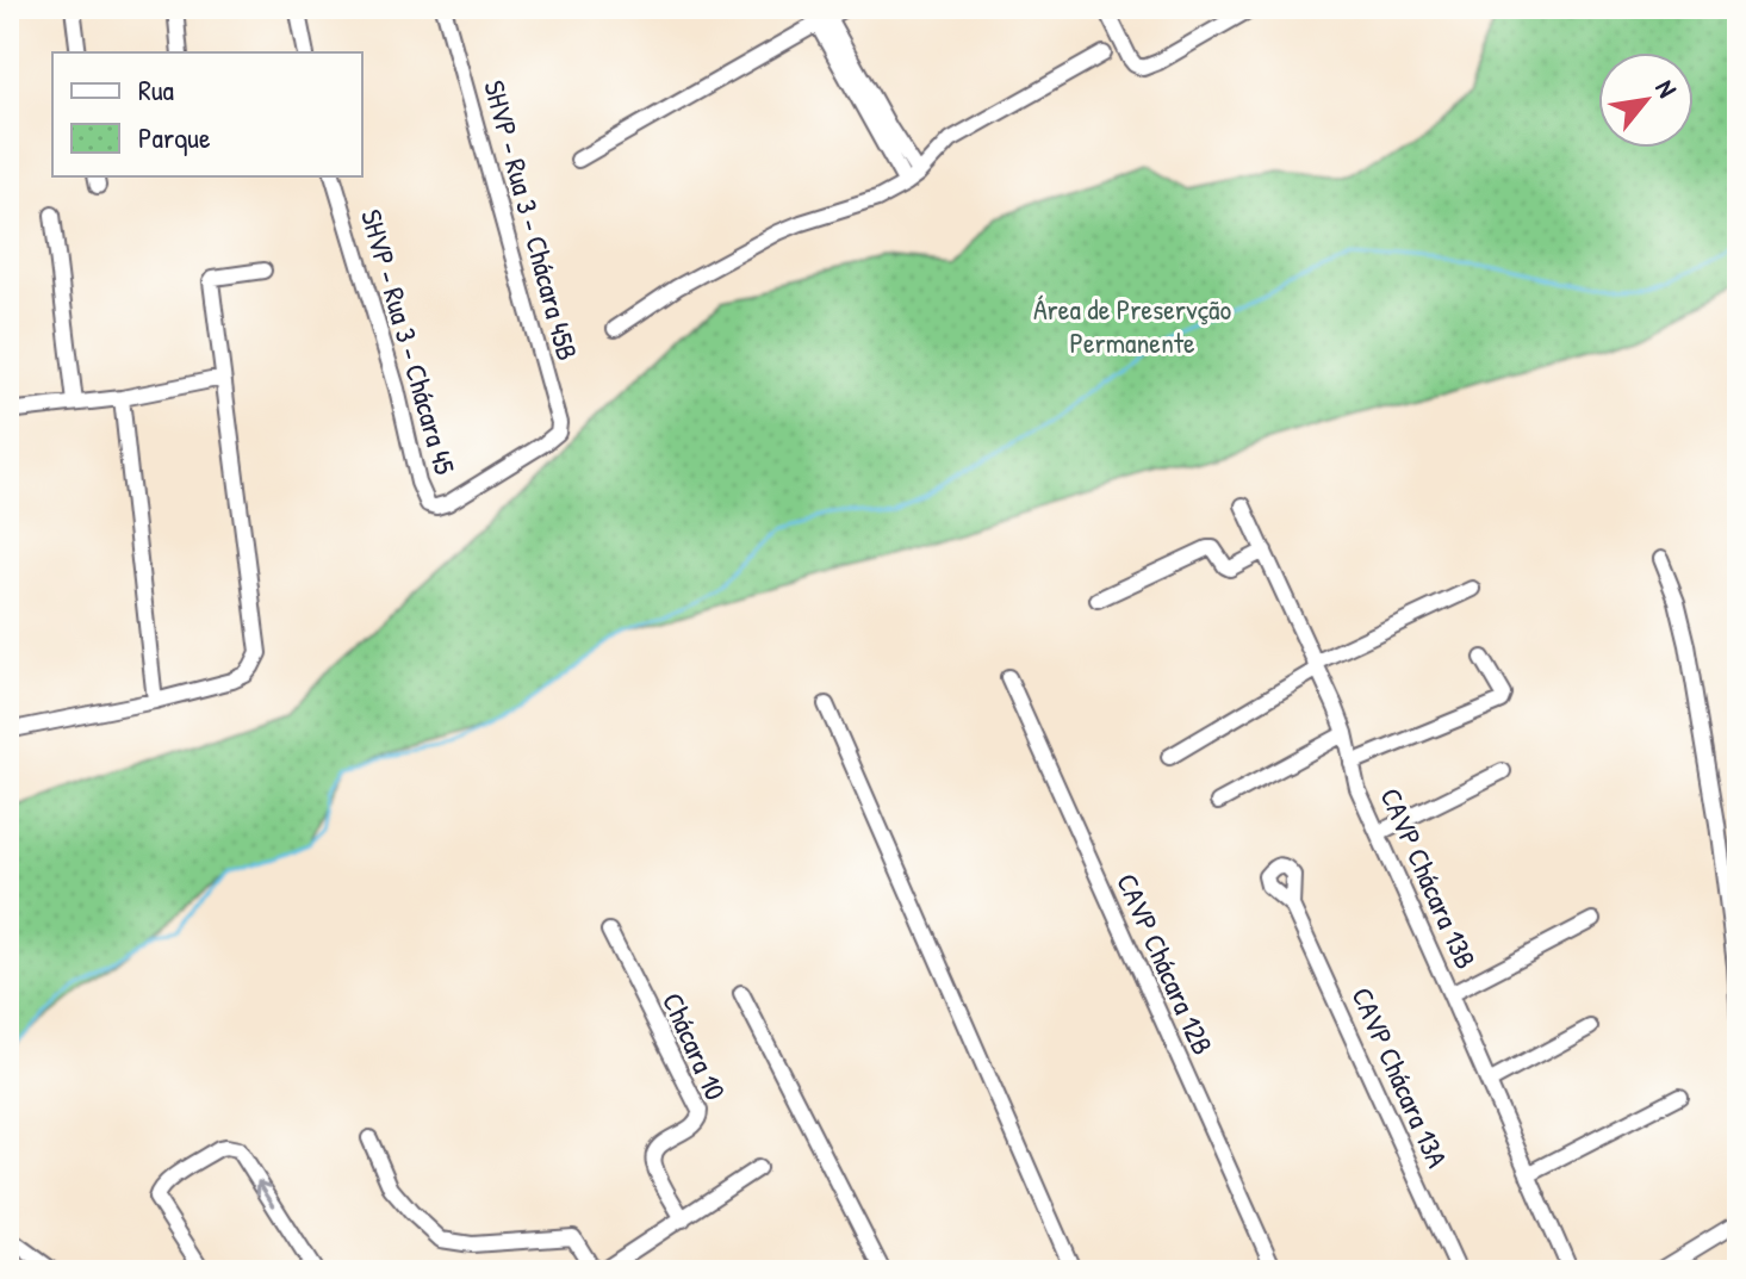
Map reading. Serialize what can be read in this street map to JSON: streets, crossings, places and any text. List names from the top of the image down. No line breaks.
{"streets":{"street":["SHVP - Rua 3 - Chácara 45B","SHVP - Rua 3 - Chácara 45","CAVP Chácara 13B","CAVP Chácara 12B","Chácara 10","CAVP Chácara 13A"]},"crossings":[["SHVP - Rua 3 - Chácara 45B","SHVP - Rua 3 - Chácara 45"]],"parks":["Área de Preservção Permanente"],"legend":["Rua","Parque"],"north":"top right"}
